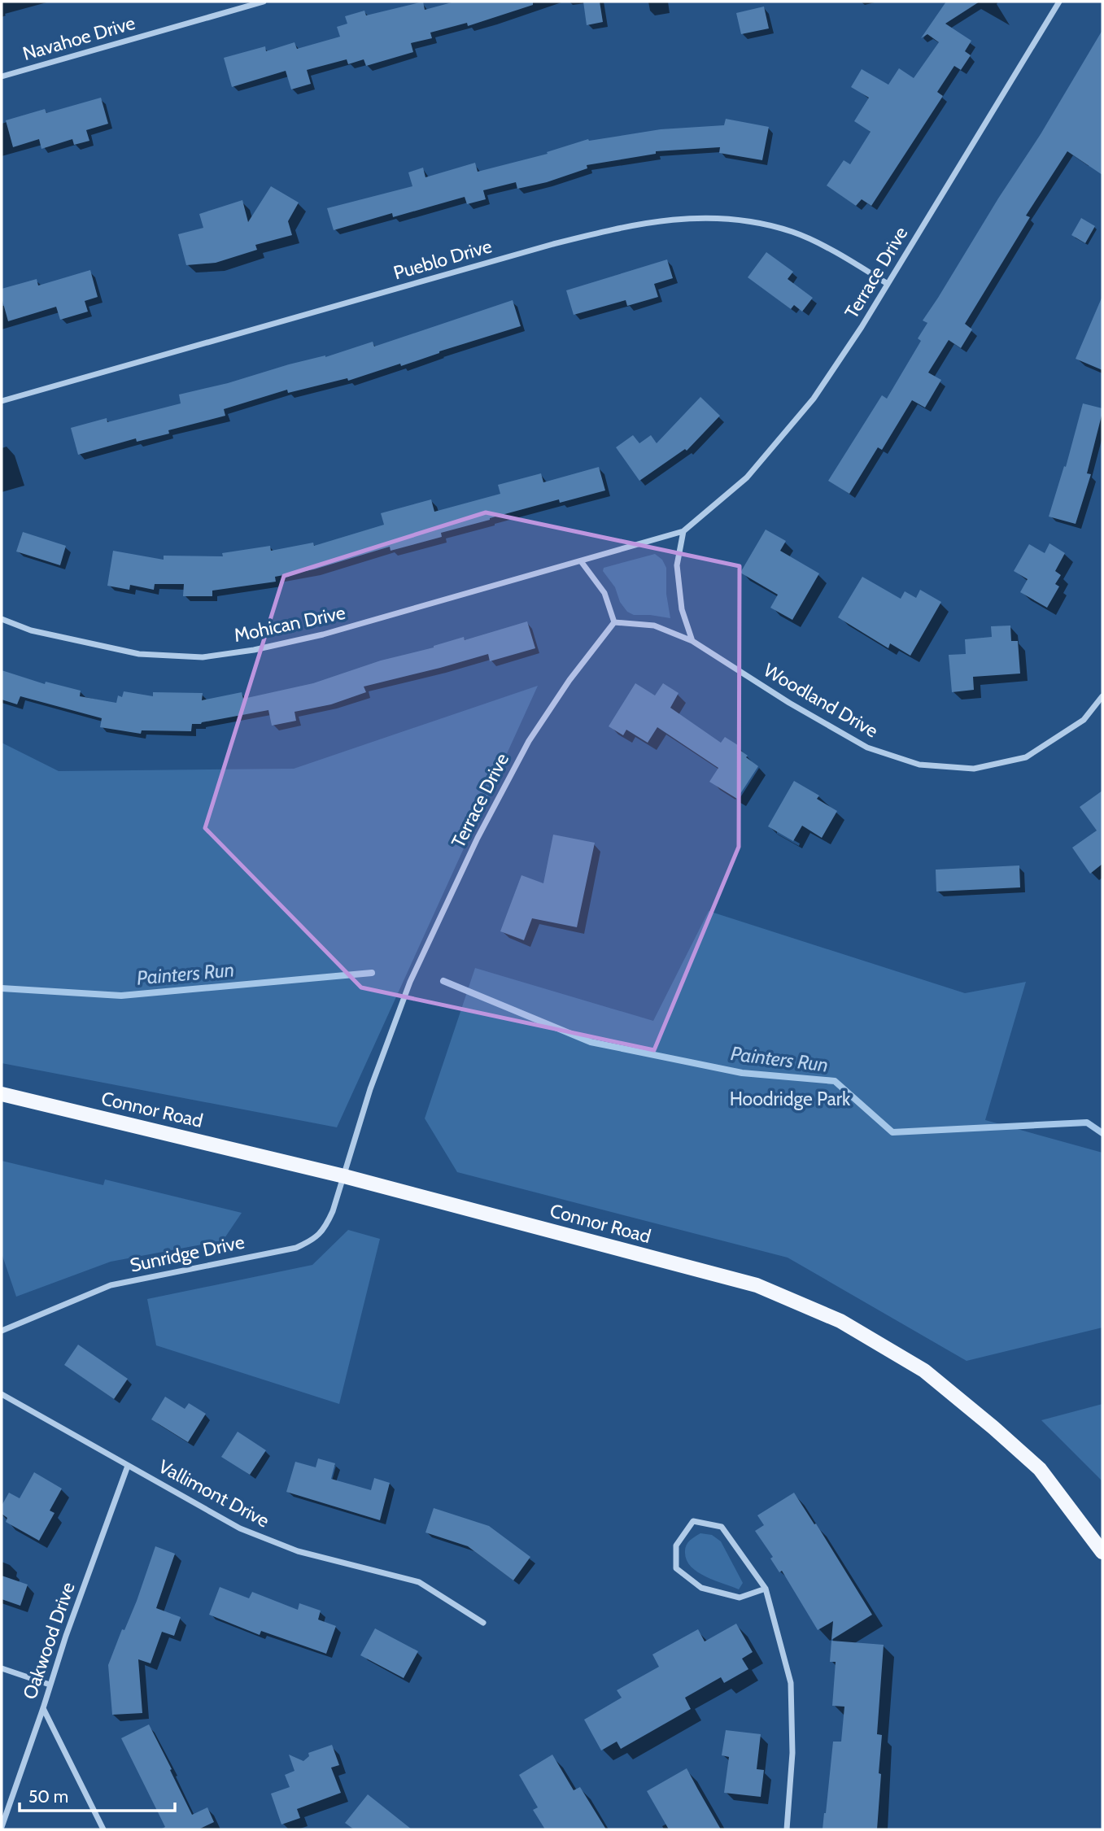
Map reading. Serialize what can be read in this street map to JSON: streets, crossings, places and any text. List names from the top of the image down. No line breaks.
{"streets":{"main road":["Connor Road"],"street":["Navahoe Drive","Pueblo Drive","Terrace Drive","Mohican Drive","Woodland Drive","Sunridge Drive","Vallimont Drive","Oakwood Drive"]},"crossings":[["Pueblo Drive","Terrace Drive"],["Terrace Drive","Mohican Drive"],["Terrace Drive","Woodland Drive"],["Terrace Drive","Connor Road"],["Terrace Drive","Sunridge Drive"],["Connor Road","Sunridge Drive"],["Vallimont Drive","Oakwood Drive"]],"water":["Painters Run"],"parks":["Hoodridge Park"],"scale_bar":"50 m"}
